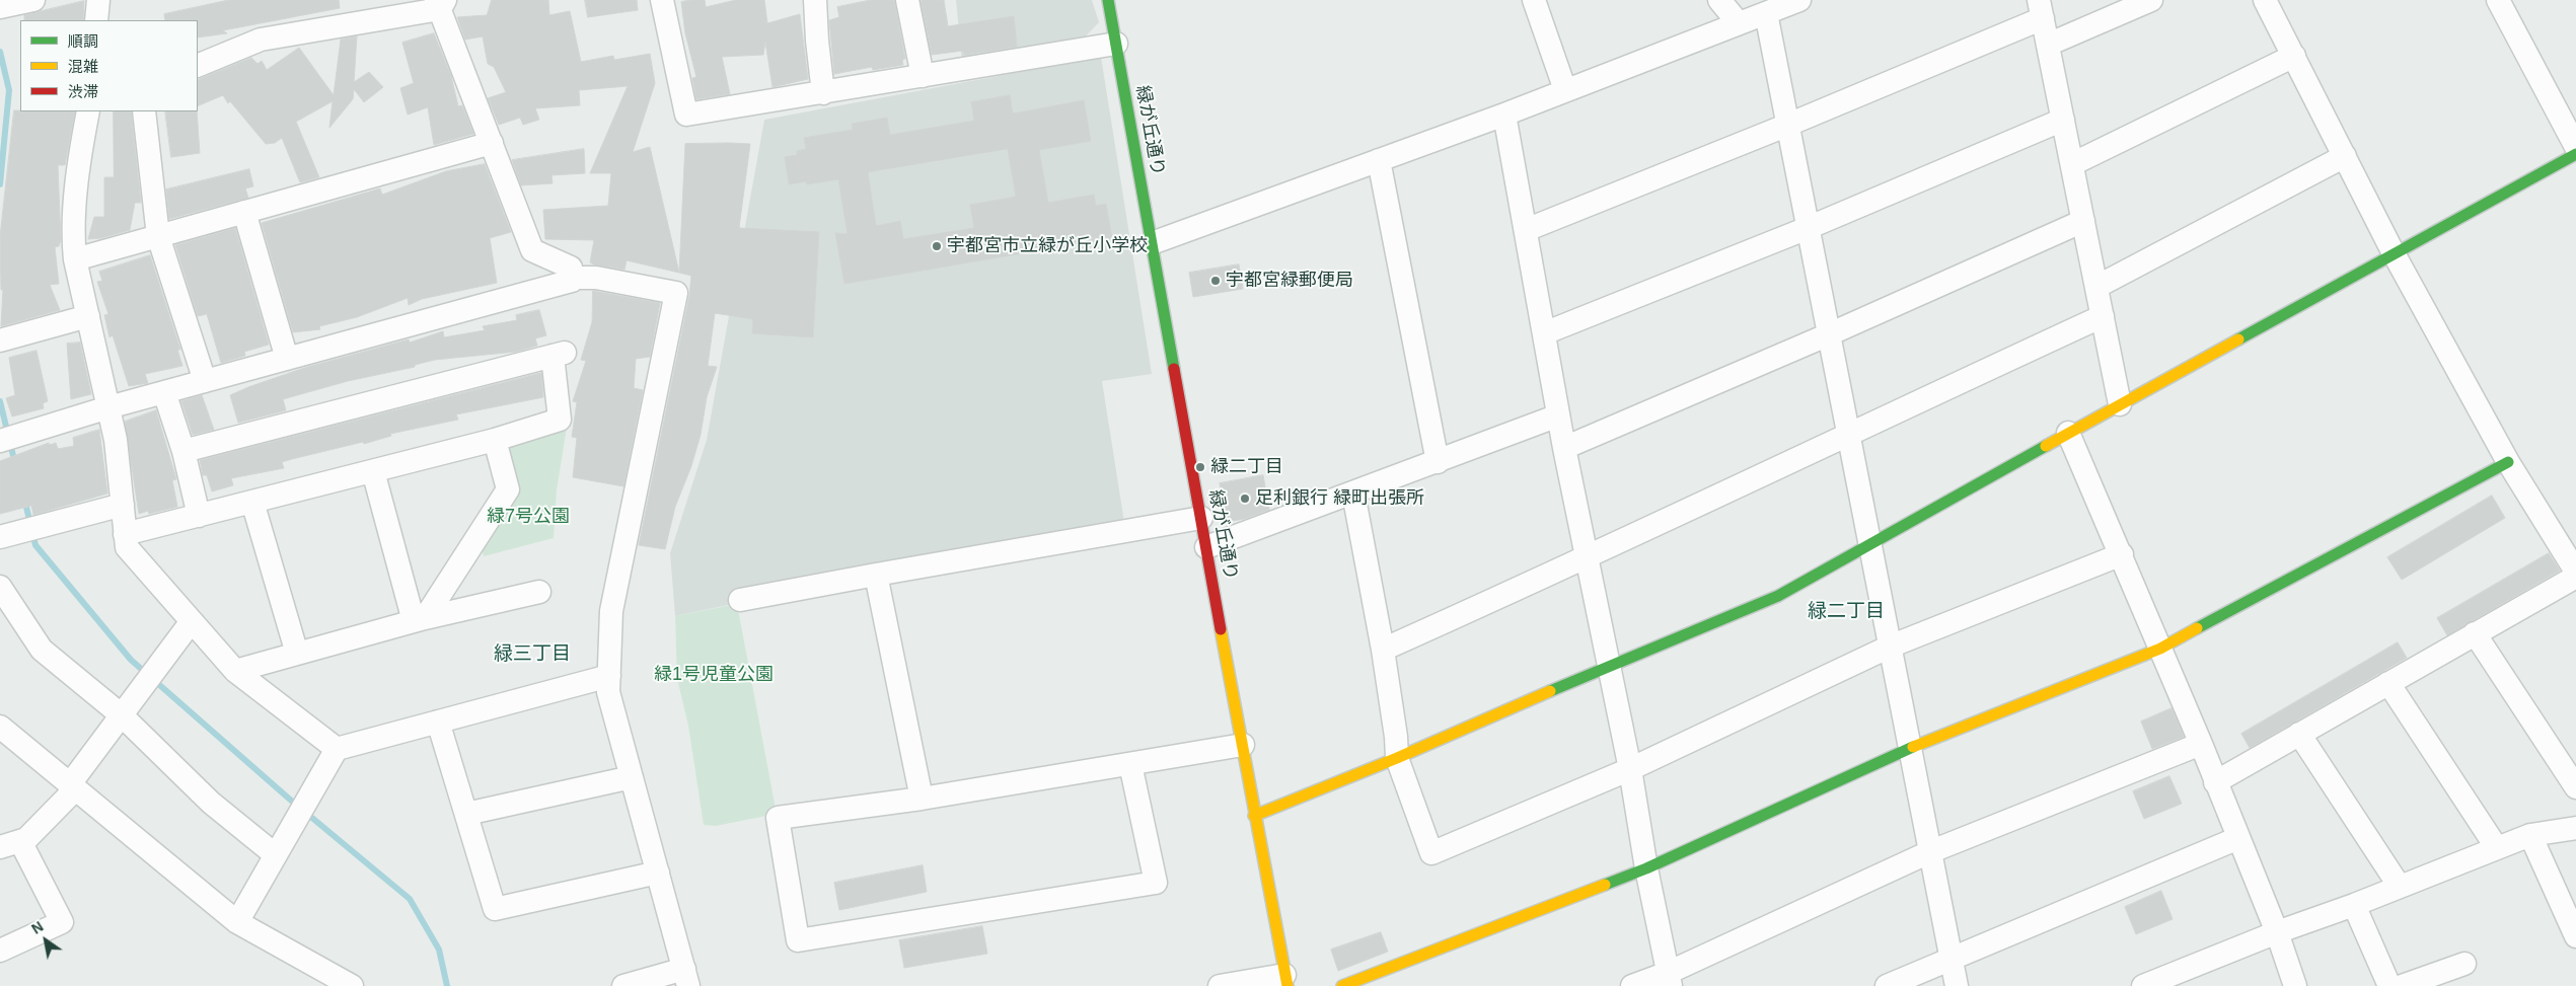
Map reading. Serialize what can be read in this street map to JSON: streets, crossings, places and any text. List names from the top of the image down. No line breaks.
{"streets":{"street":["緑が丘通り"]},"districts":["緑二丁目","緑三丁目"],"parks":["緑7号公園","緑1号児童公園"],"places":["宇都宮市立緑が丘小学校","宇都宮緑郵便局","緑二丁目","足利銀行 緑町出張所"],"legend":["順調","混雑","渋滞"],"north":"top left"}
